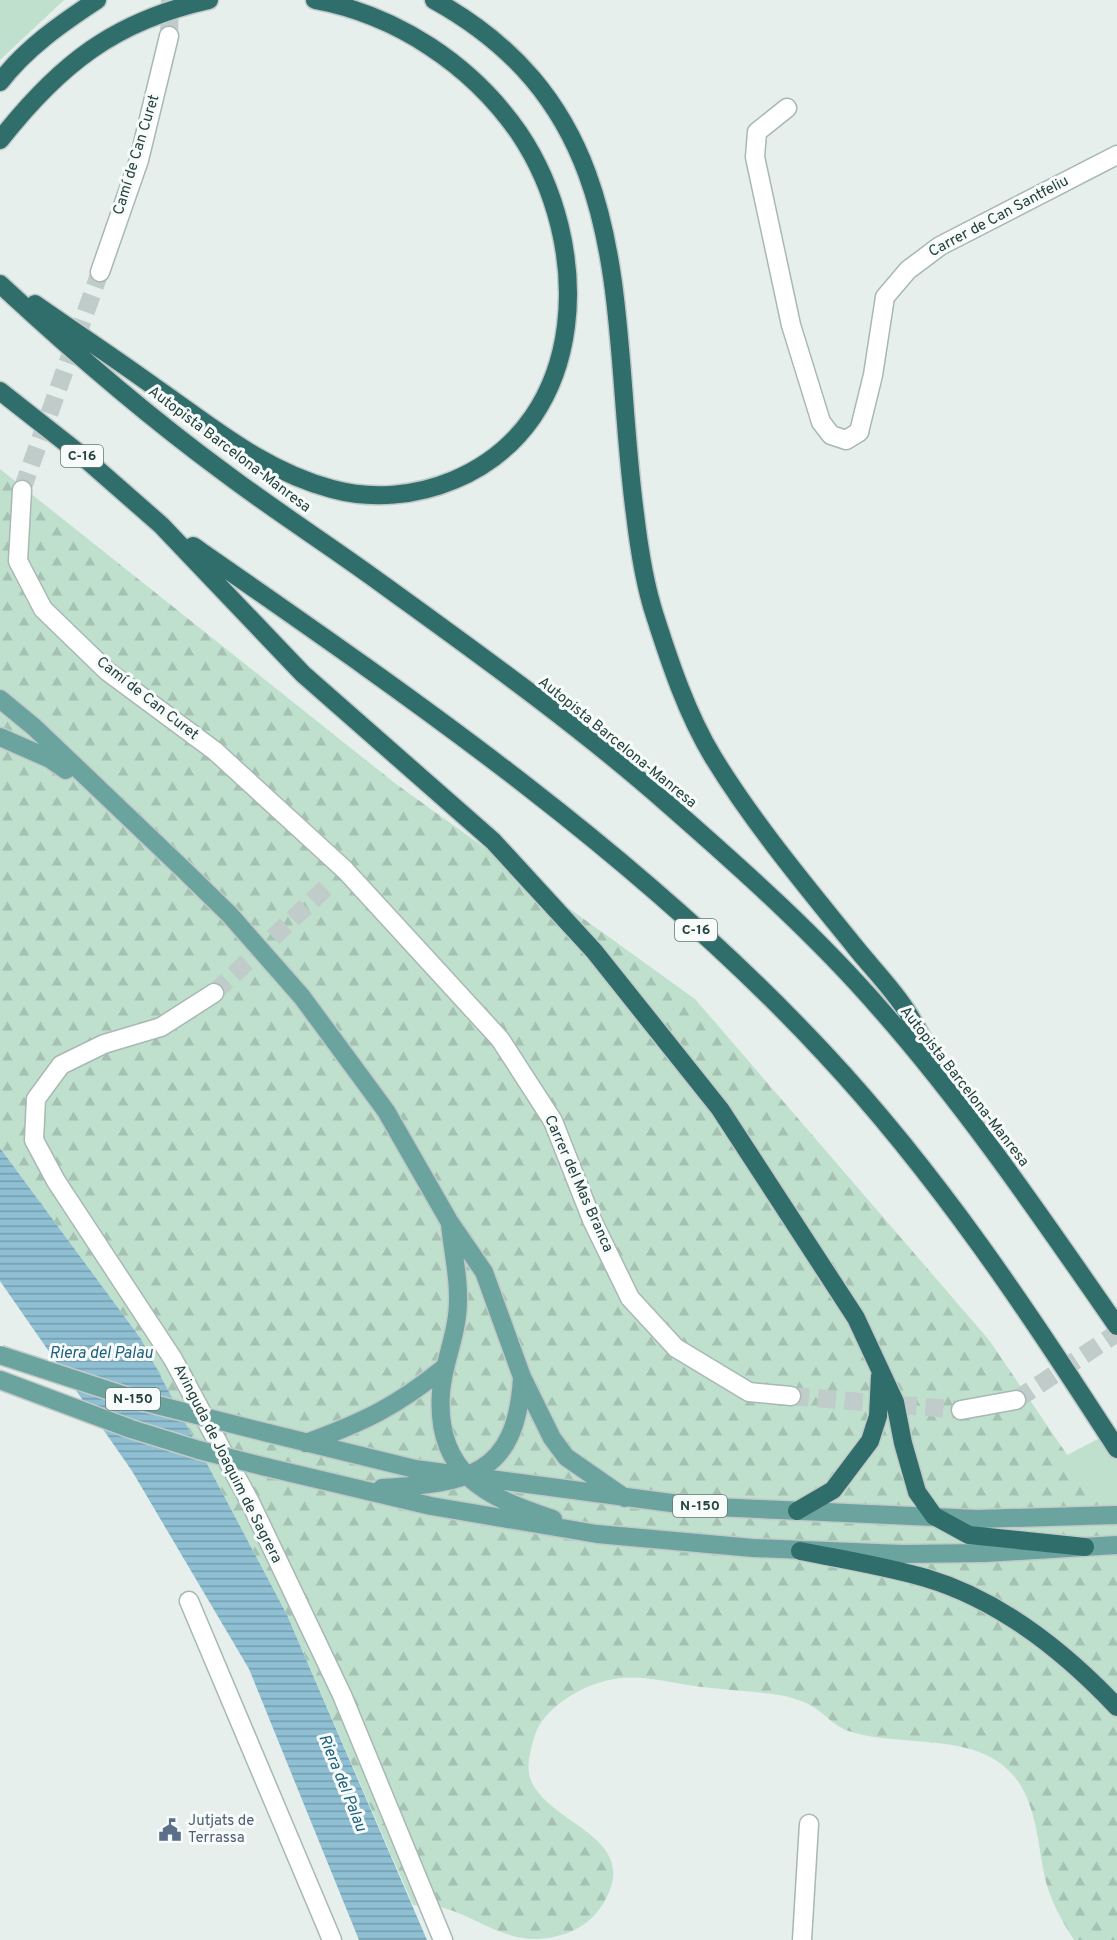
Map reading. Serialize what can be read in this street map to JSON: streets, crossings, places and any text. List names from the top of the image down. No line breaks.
{"streets":{"highway":["Autopista Barcelona-Manresa","C-16"],"main road":["N-150"],"street":["Camí de Can Curet","Carrer de Can Santfeliu","Carrer del Mas Branca","Avinguda de Joaquim de Sagrera"]},"crossings":[["Camí de Can Curet","Carrer del Mas Branca"]],"water":["Riera del Palau"],"places":{"public building":["Jutjats de Terrassa"]}}
